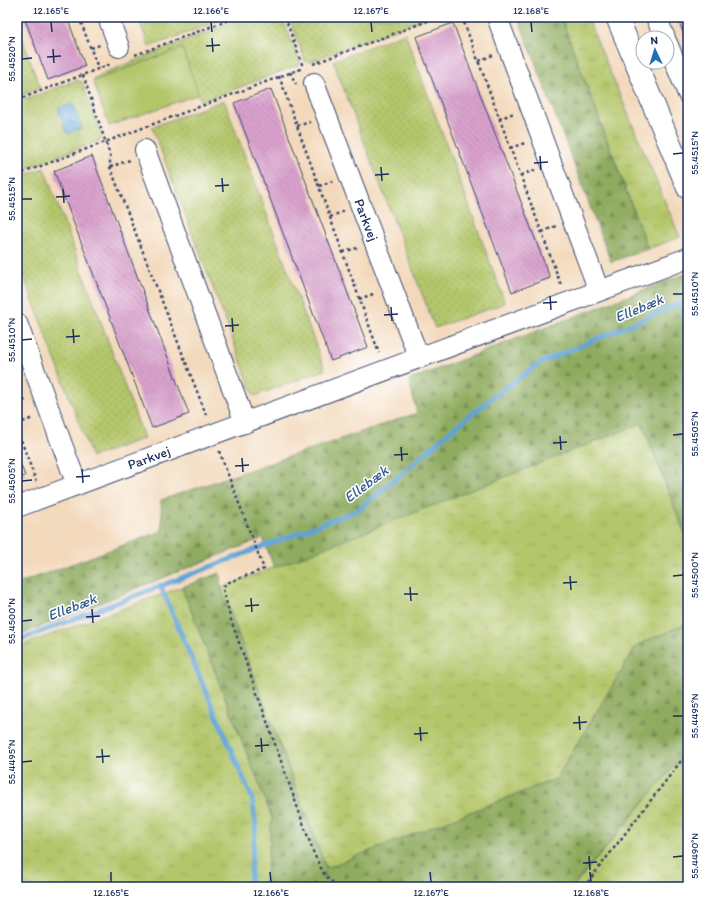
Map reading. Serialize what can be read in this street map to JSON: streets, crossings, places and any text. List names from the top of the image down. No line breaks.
{"streets":{"street":["Parkvej"]},"water":["Ellebæk"],"north":"top","coordinates":["12.165°E","12.166°E","12.167°E","12.168°E","55.4520°N","55.4515°N","55.4510°N","55.4505°N","55.4500°N","55.4495°N","55.4490°N"]}
